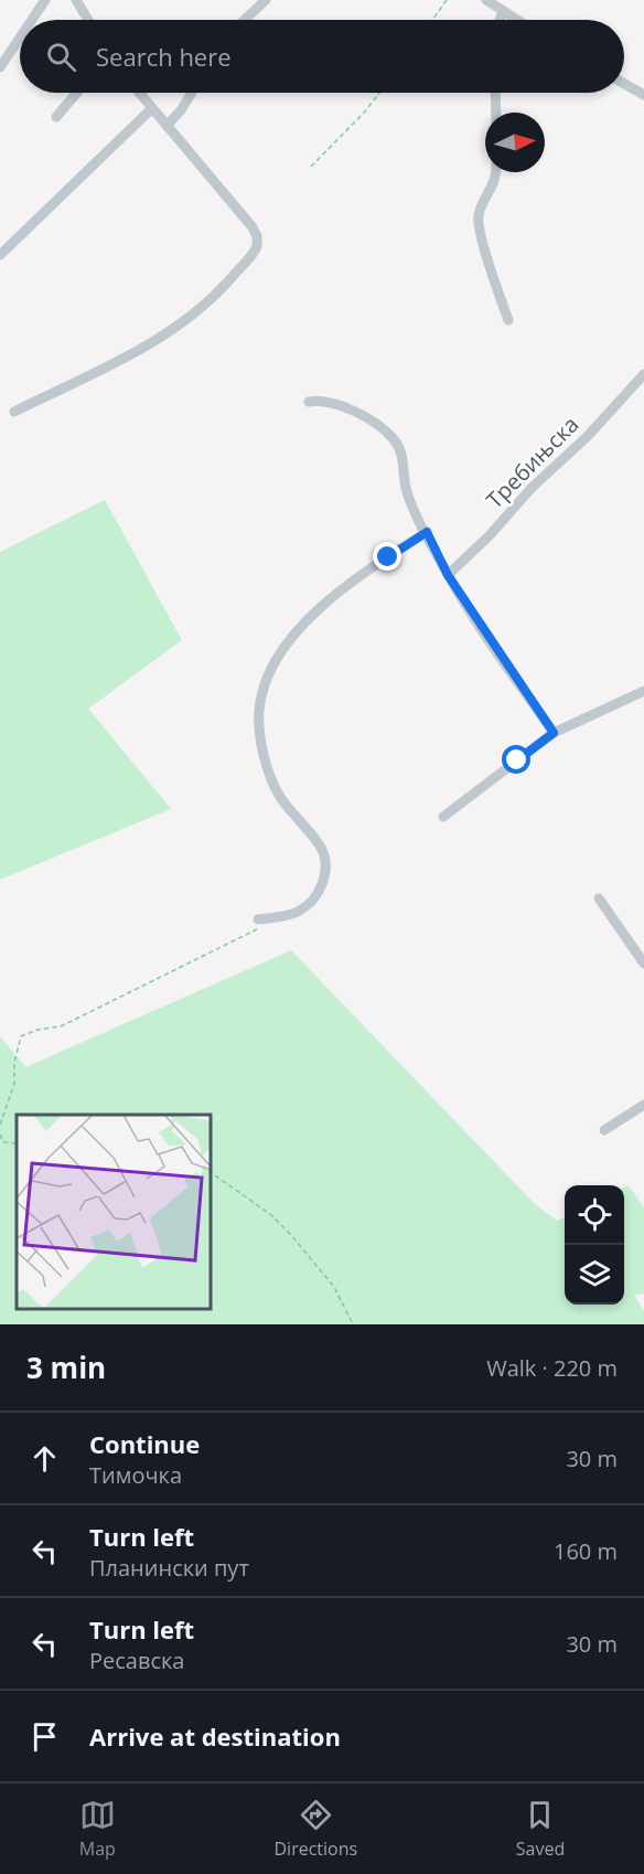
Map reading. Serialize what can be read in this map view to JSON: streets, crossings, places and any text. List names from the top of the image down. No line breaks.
{"streets":{"street":["Требињска"]},"north":"right","page":{"search":"Search here","heading":["3 min","Walk · 220 m"],"list":[["Continue","Тимочка","30 m"],["Turn left","Планински пут","160 m"],["Turn left","Ресавска","30 m"],"Arrive at destination"],"nav":["Map","Directions","Saved"]}}
